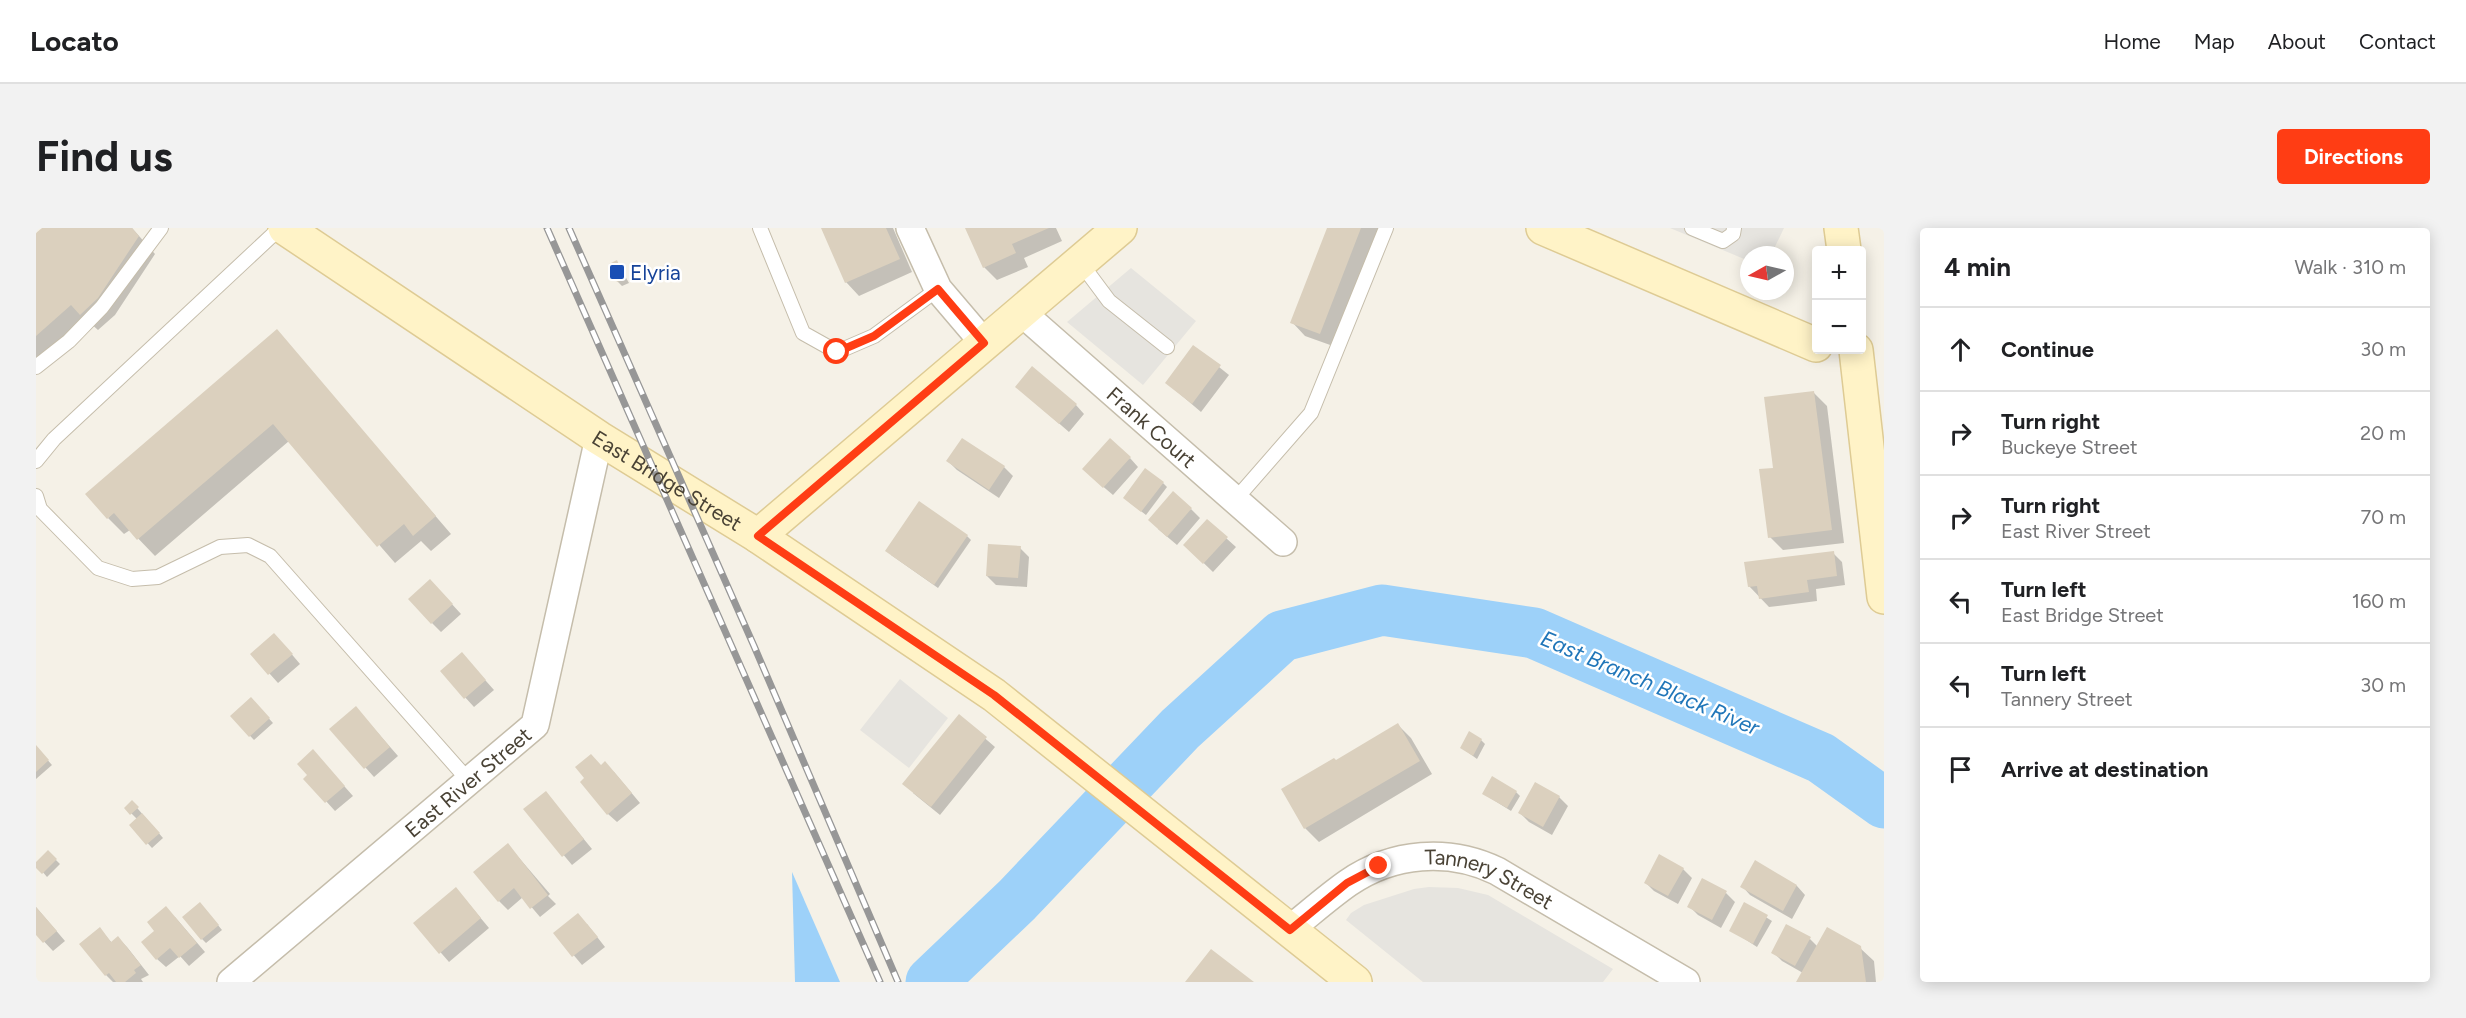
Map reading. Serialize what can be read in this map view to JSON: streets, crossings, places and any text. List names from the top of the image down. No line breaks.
{"streets":{"main road":["East Bridge Street"],"street":["Frank Court","East River Street","Tannery Street"]},"crossings":[["East Bridge Street","East River Street"],["East Bridge Street","Tannery Street"]],"water":["East Branch Black River"],"places":{"transit":["Elyria"]},"north":"left","page":{"header":"Locato","nav":["Home","Map","About","Contact"],"buttons":"Directions","title":"Find us","heading":["4 min","Walk · 310 m"],"map_buttons":["+","−"],"list":[["Continue","30 m"],["Turn right","Buckeye Street","20 m"],["Turn right","East River Street","70 m"],["Turn left","East Bridge Street","160 m"],["Turn left","Tannery Street","30 m"],"Arrive at destination"]}}
